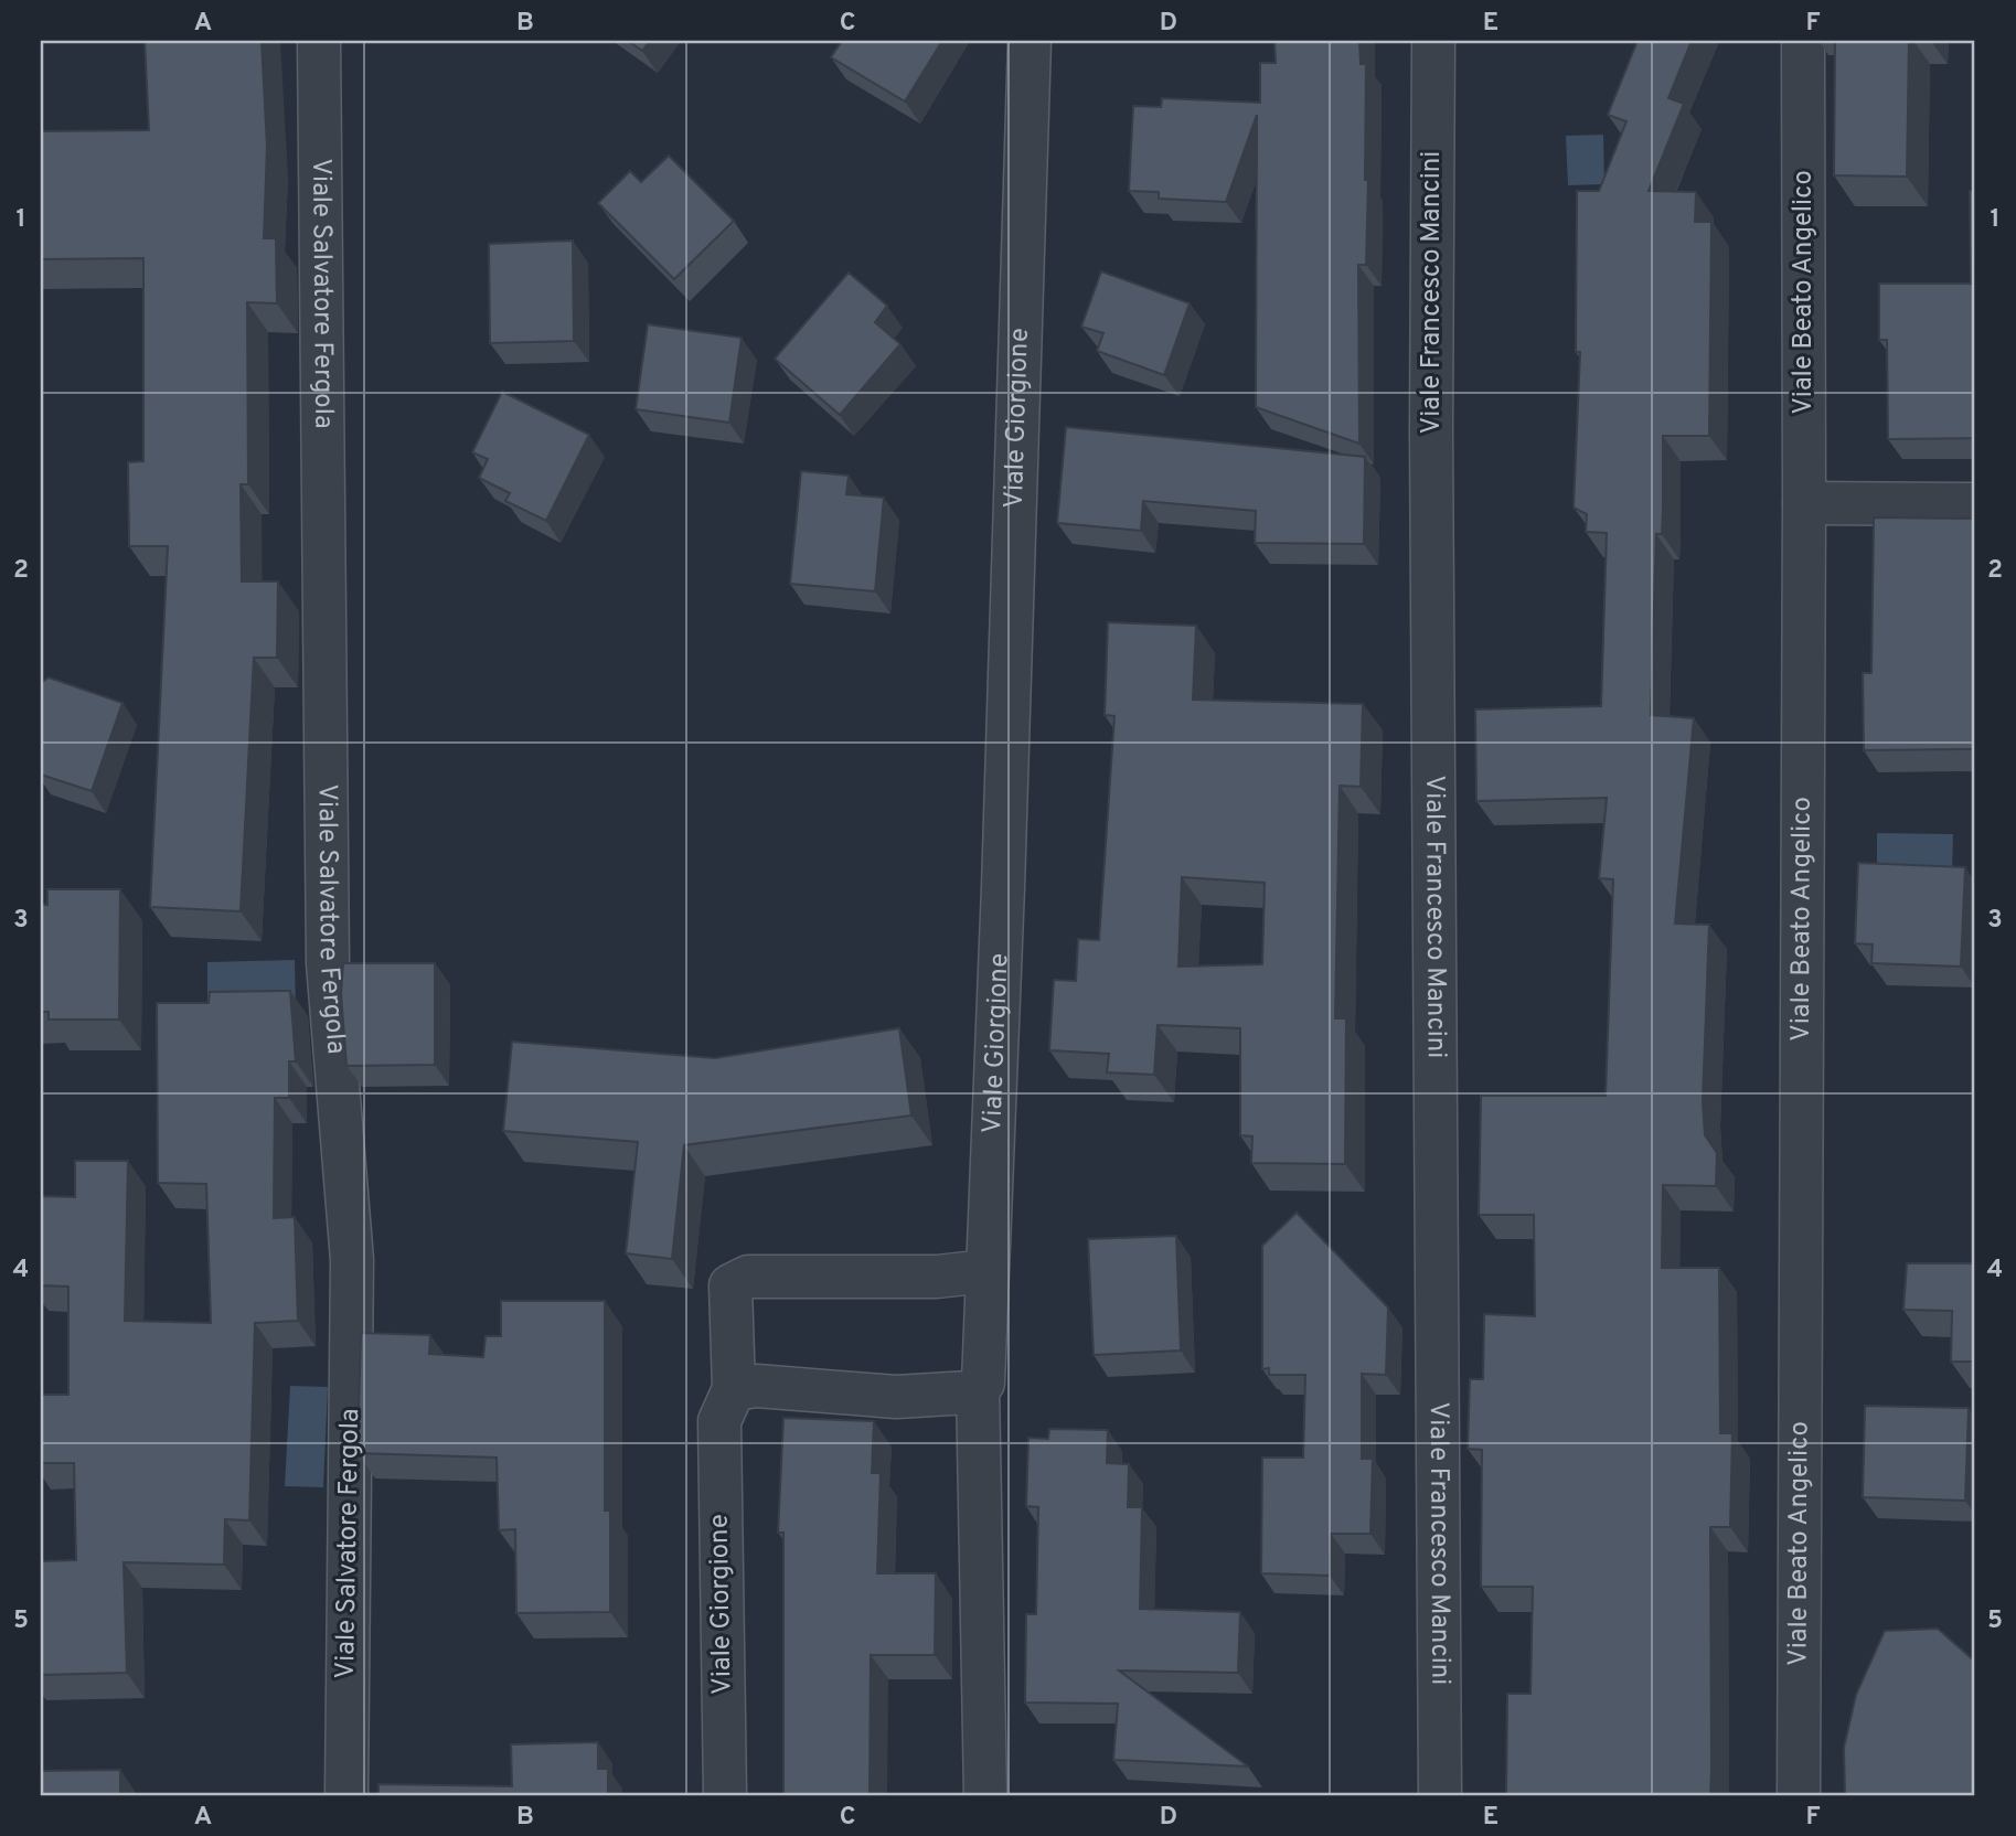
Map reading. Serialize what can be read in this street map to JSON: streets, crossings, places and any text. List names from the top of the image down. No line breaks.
{"streets":{"street":["Viale Salvatore Fergola","Viale Francesco Mancini","Viale Beato Angelico","Viale Giorgione"]},"grid":{"columns":["A","B","C","D","E","F"],"rows":["1","2","3","4","5"]}}
